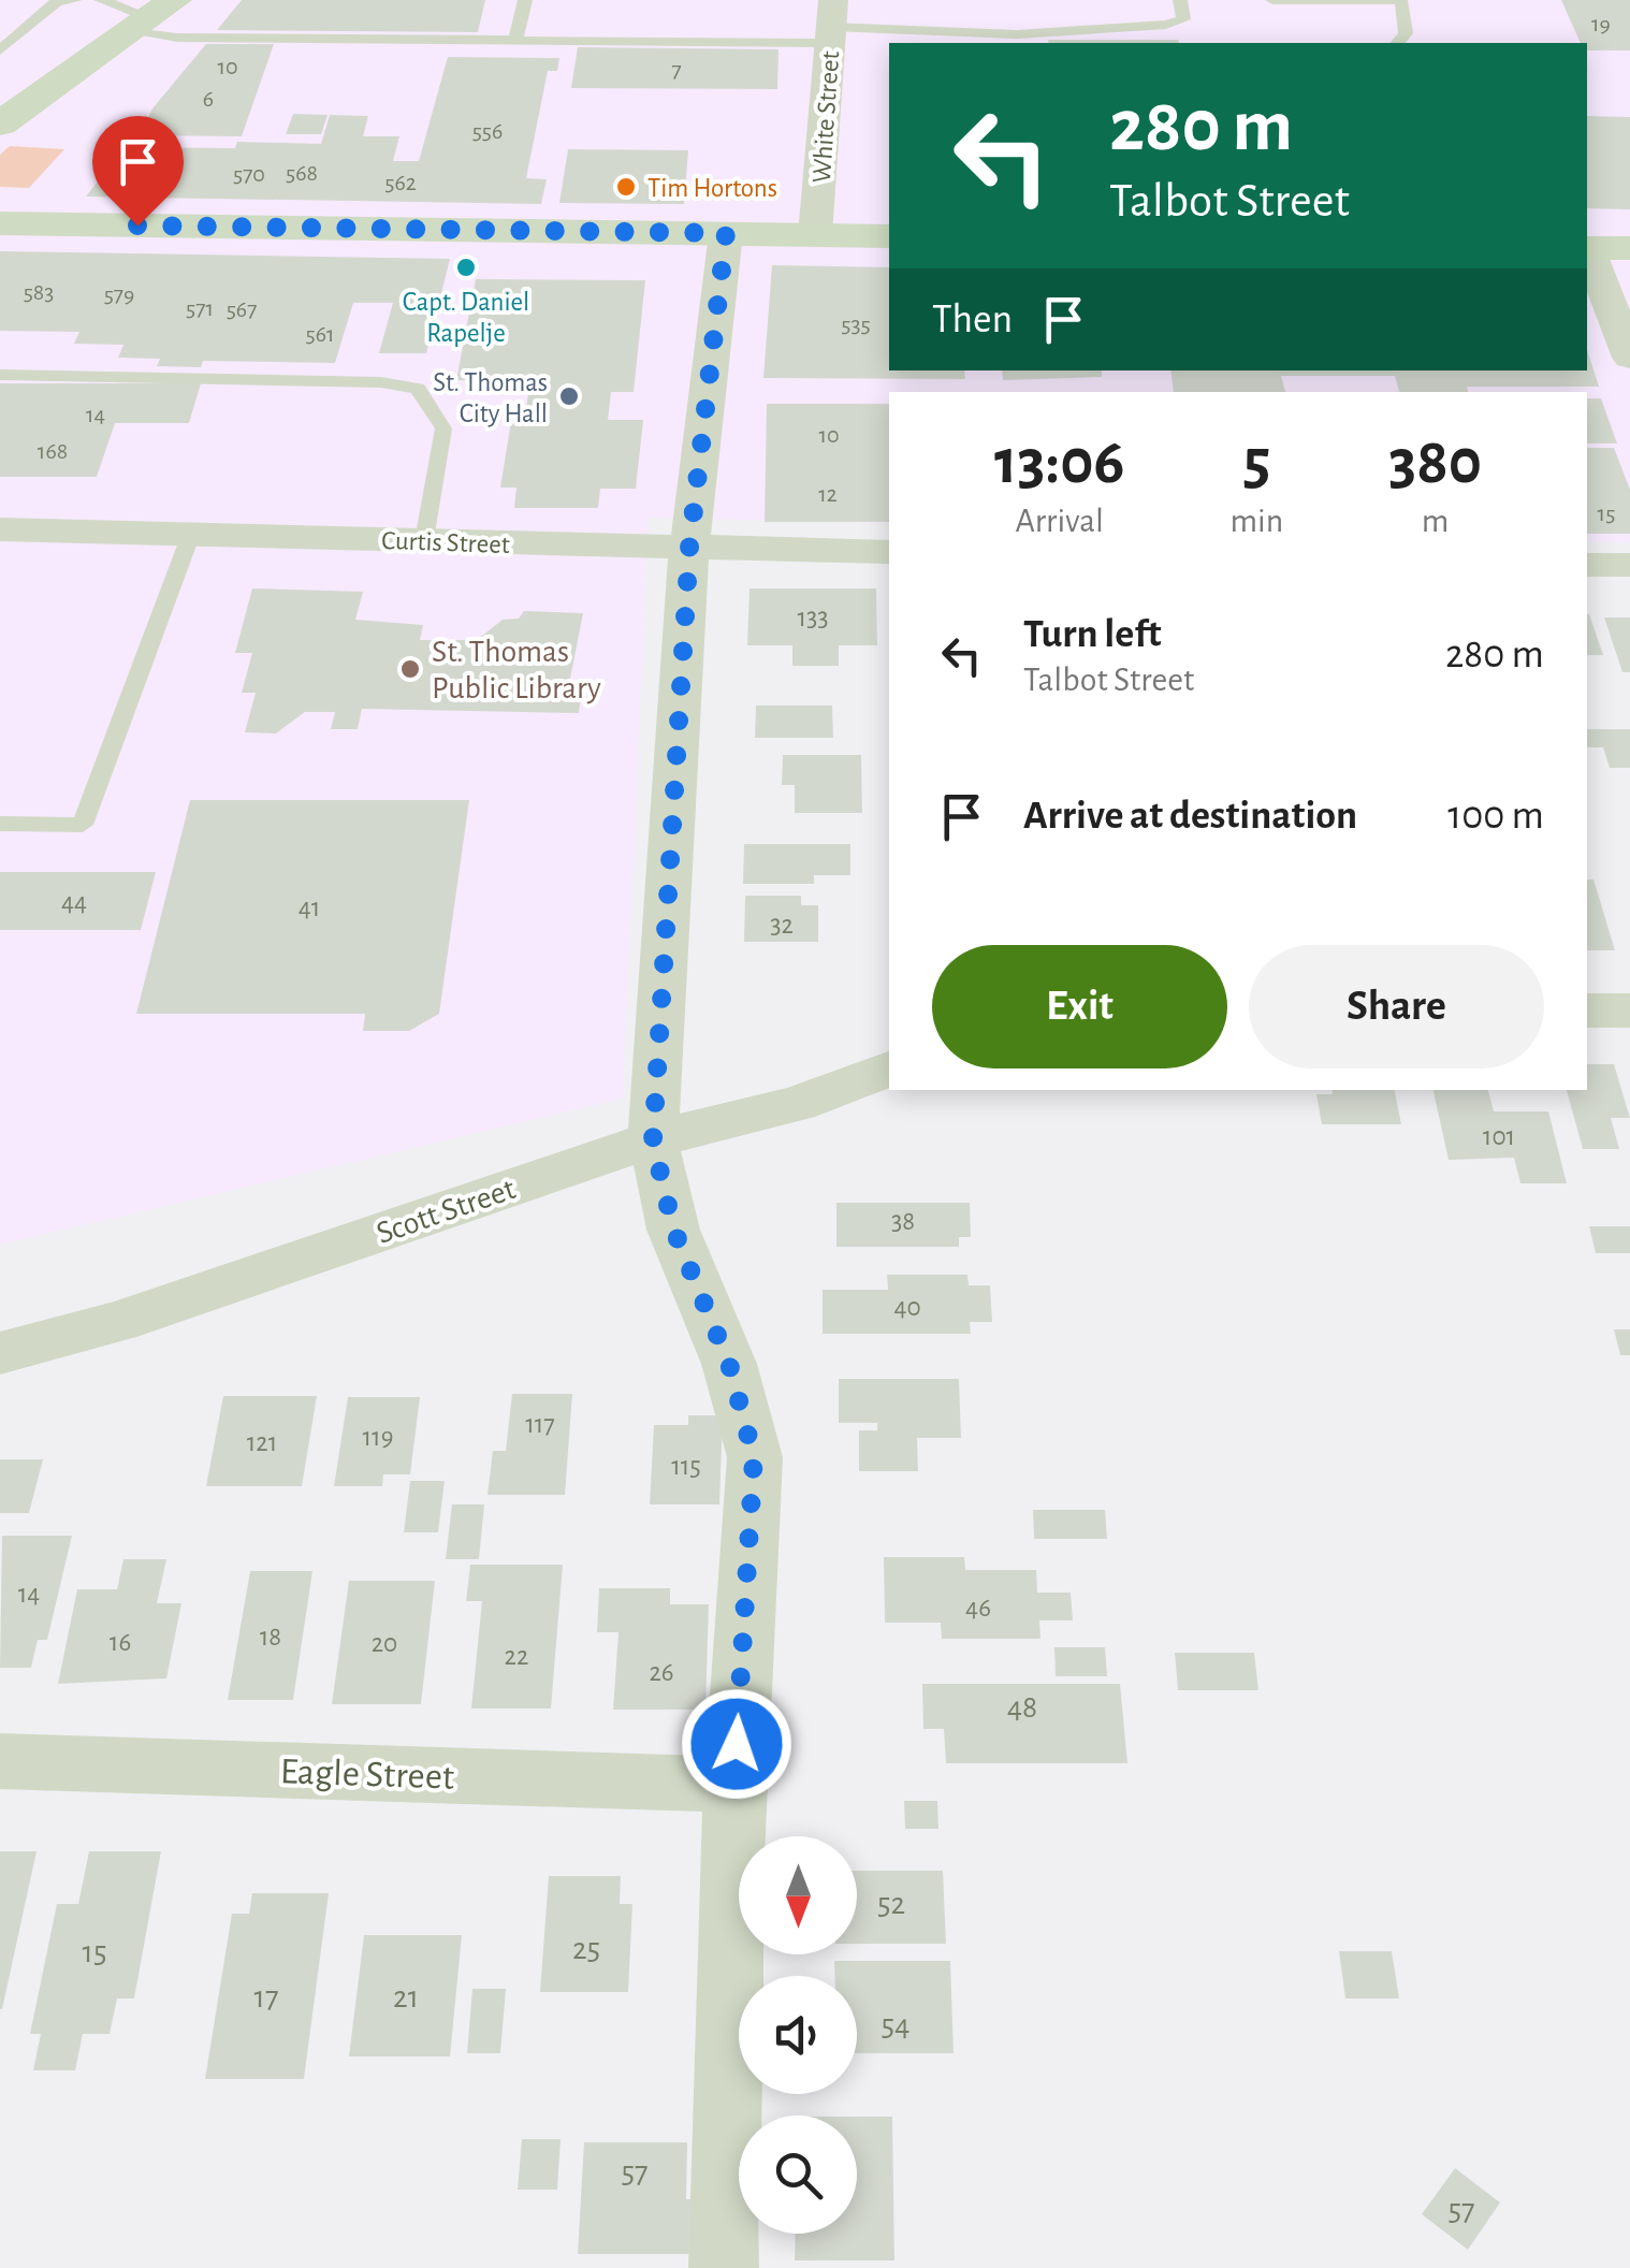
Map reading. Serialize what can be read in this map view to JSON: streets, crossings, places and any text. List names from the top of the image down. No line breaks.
{"streets":{"street":["White Street","Curtis Street","Scott Street","Eagle Street"]},"places":["Tim Hortons","Capt. Daniel Rapelje","St. Thomas City Hall","St. Thomas Public Library"],"house_numbers":["19","10","7","6","556","568","570","562","583","579","571","567","535","561","14","10","168","12","15","133","44","41","32","101","38","40","117","119","121","115","14","46","18","16","20","22","26","48","52","25","15","17","21","54","57","57"],"north":"bottom","page":{"turn":["280 m","Talbot Street"],"then":"Then","eta":["13:06","Arrival","5","min","380","m"],"list":[{"name":"Turn left","note":"Talbot Street","value":"280 m"},{"name":"Arrive at destination","value":"100 m"}],"buttons":["Exit","Share"]}}
